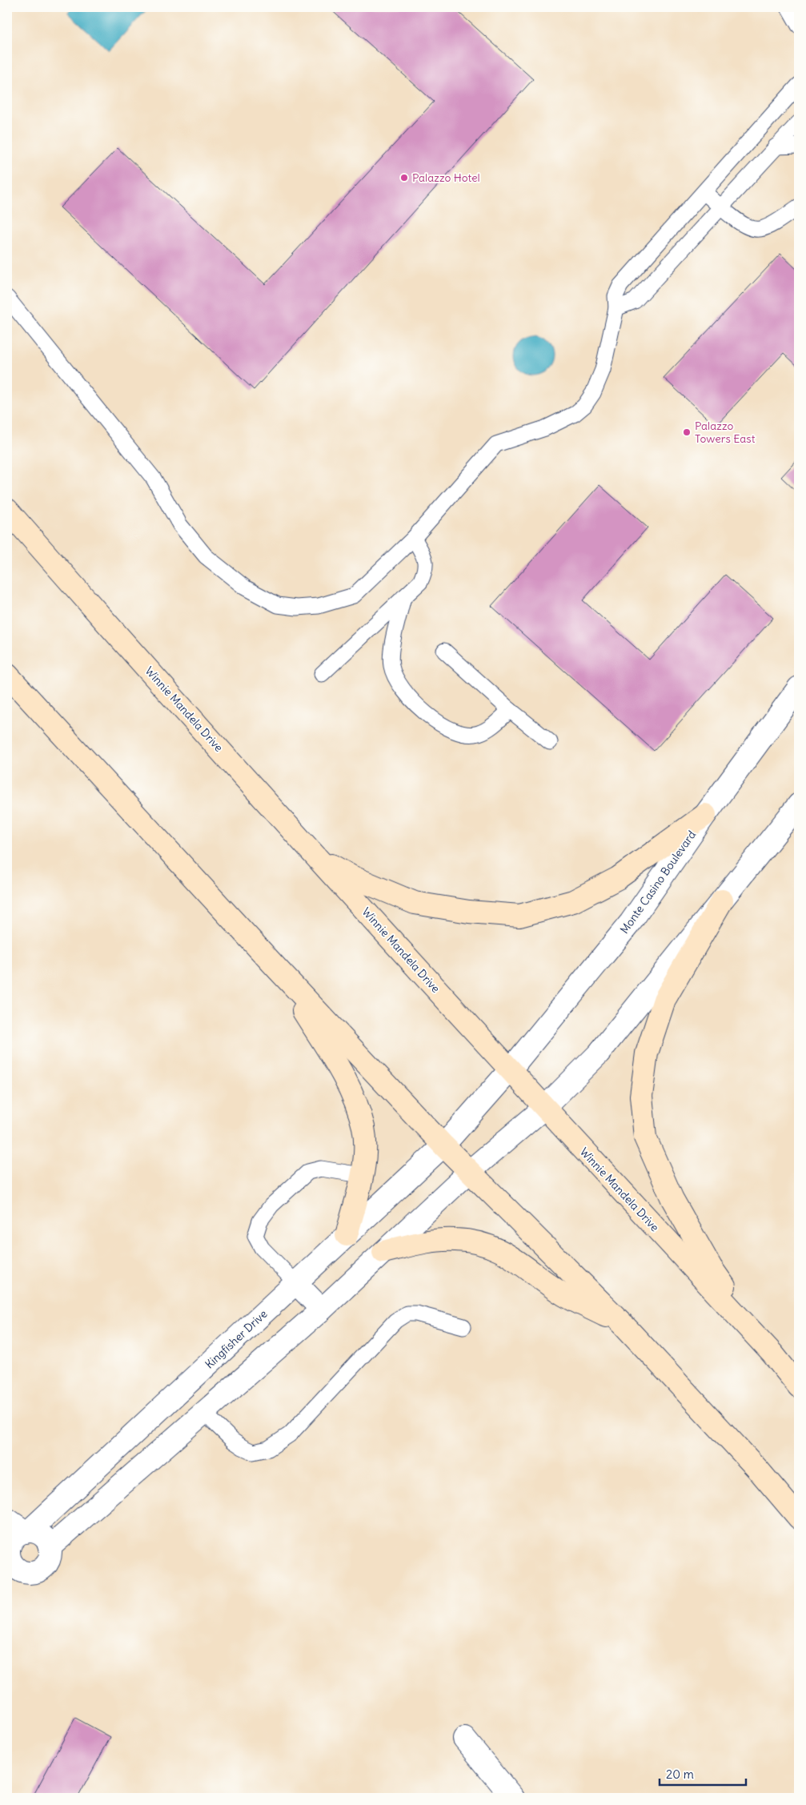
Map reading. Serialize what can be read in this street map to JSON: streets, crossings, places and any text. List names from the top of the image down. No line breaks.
{"streets":{"main road":["Winnie Mandela Drive"],"street":["Monte Casino Boulevard","Kingfisher Drive"]},"crossings":[["Winnie Mandela Drive","Monte Casino Boulevard"],["Monte Casino Boulevard","Kingfisher Drive"]],"places":["Palazzo Hotel","Palazzo Towers East"],"scale_bar":"20 m"}
